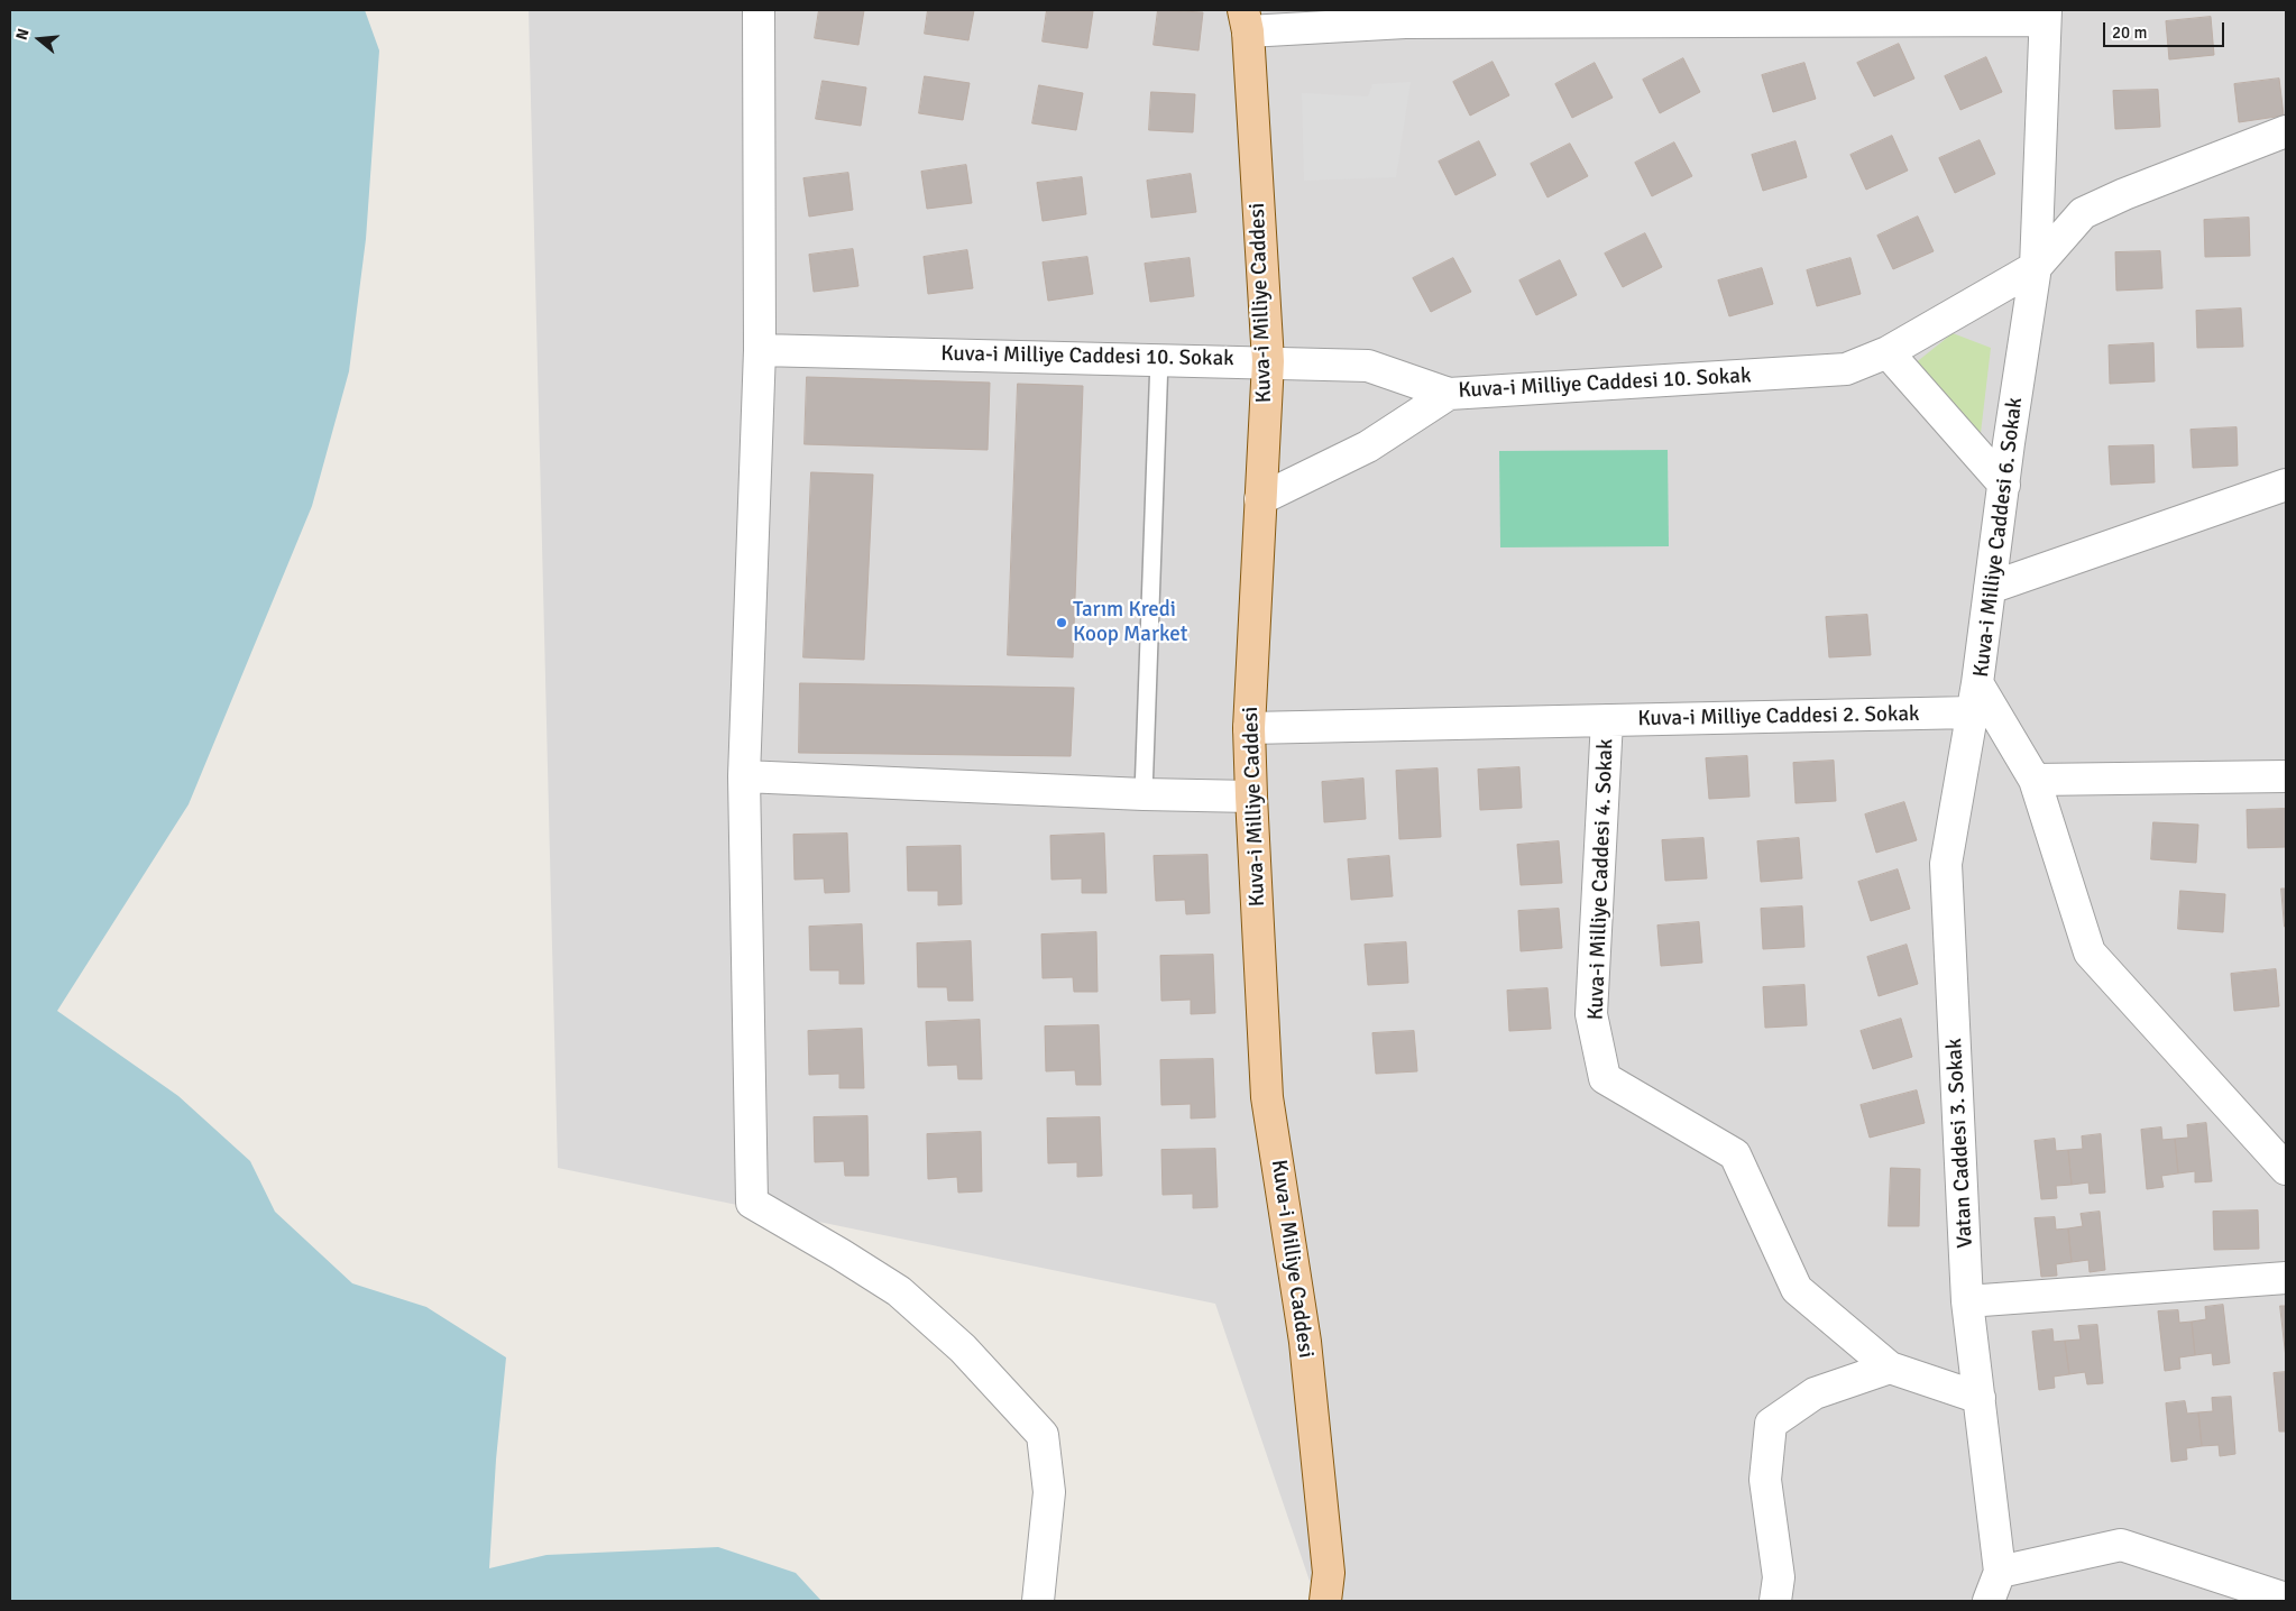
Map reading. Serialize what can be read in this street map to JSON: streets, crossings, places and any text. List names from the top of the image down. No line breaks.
{"streets":{"main road":["Kuva-i Milliye Caddesi"],"street":["Kuva-i Milliye Caddesi 10. Sokak","Kuva-i Milliye Caddesi 6. Sokak","Kuva-i Milliye Caddesi 2. Sokak","Kuva-i Milliye Caddesi 4. Sokak","Vatan Caddesi 3. Sokak"]},"crossings":[["Kuva-i Milliye Caddesi","Kuva-i Milliye Caddesi 10. Sokak"],["Kuva-i Milliye Caddesi","Kuva-i Milliye Caddesi 2. Sokak"],["Kuva-i Milliye Caddesi 10. Sokak","Kuva-i Milliye Caddesi 6. Sokak"],["Kuva-i Milliye Caddesi 6. Sokak","Kuva-i Milliye Caddesi 2. Sokak"],["Kuva-i Milliye Caddesi 6. Sokak","Vatan Caddesi 3. Sokak"],["Kuva-i Milliye Caddesi 2. Sokak","Kuva-i Milliye Caddesi 4. Sokak"],["Kuva-i Milliye Caddesi 2. Sokak","Vatan Caddesi 3. Sokak"]],"places":["Tarım Kredi Koop Market"],"scale_bar":"20 m","north":"left"}
